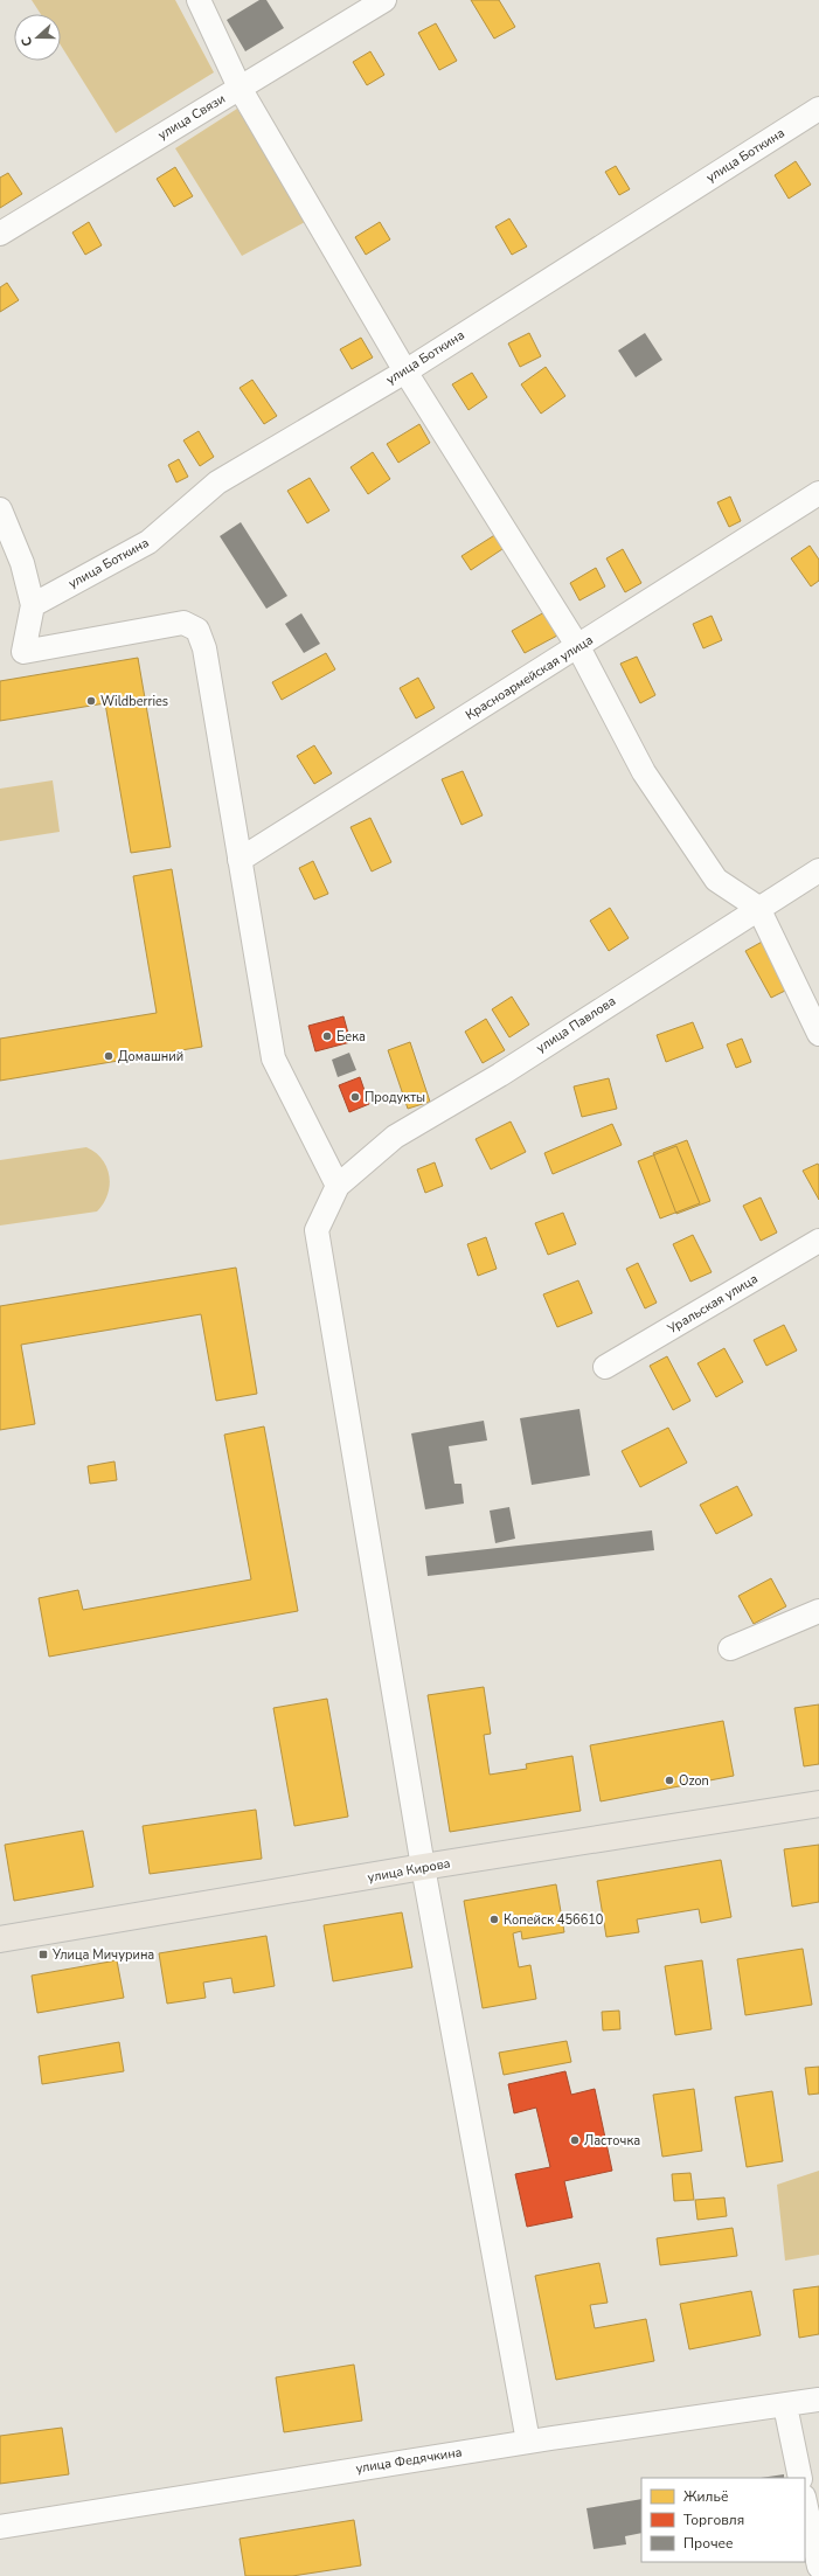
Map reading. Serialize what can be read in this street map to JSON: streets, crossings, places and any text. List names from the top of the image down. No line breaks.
{"streets":{"main road":["улица Кирова"],"street":["улица Связи","улица Боткина","Красноармейская улица","улица Павлова","Уральская улица","улица Федячкина"]},"places":{"other":["Wildberries","Бека","Домашний","Продукты","Ozon","Копейск 456610","Ласточка"],"transit":["Улица Мичурина"]},"legend":["Жильё","Торговля","Прочее"],"north":"left"}
